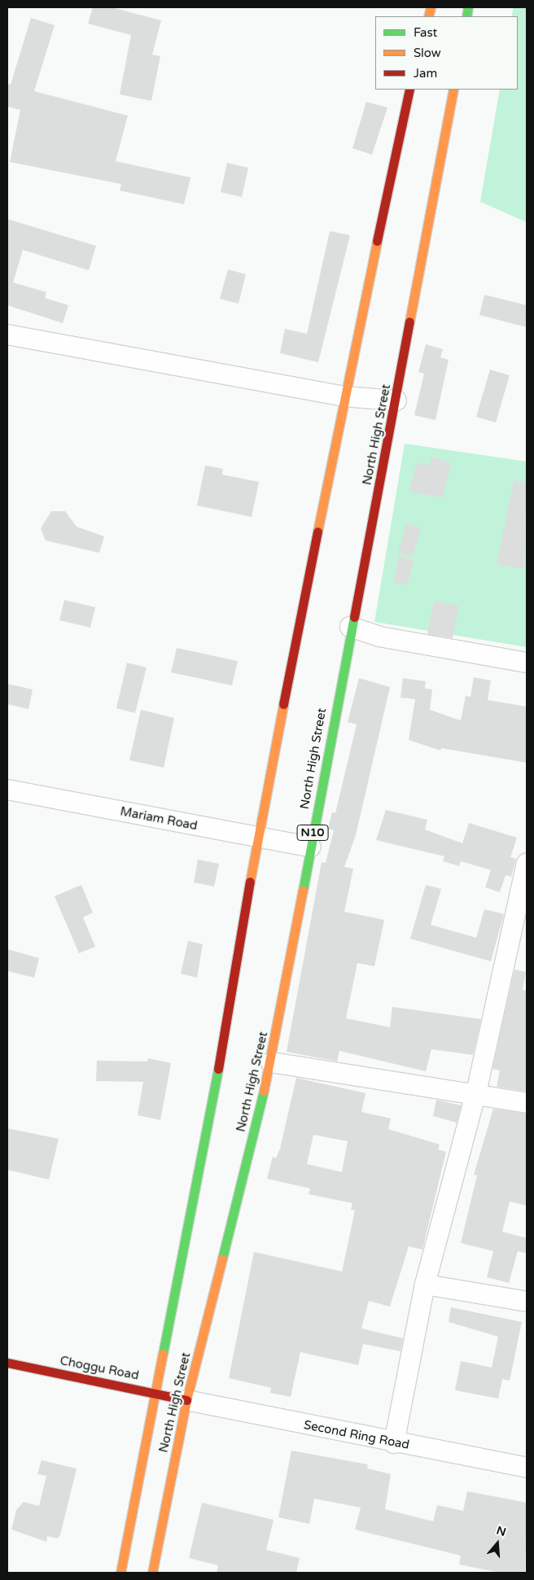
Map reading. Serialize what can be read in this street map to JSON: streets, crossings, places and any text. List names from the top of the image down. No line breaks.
{"streets":{"main road":["North High Street","N10","Choggu Road"],"street":["Mariam Road","Second Ring Road"]},"crossings":[["North High Street","Mariam Road"],["North High Street","Choggu Road"],["North High Street","Second Ring Road"],["Choggu Road","Second Ring Road"]],"legend":["Fast","Slow","Jam"],"north":"top"}
